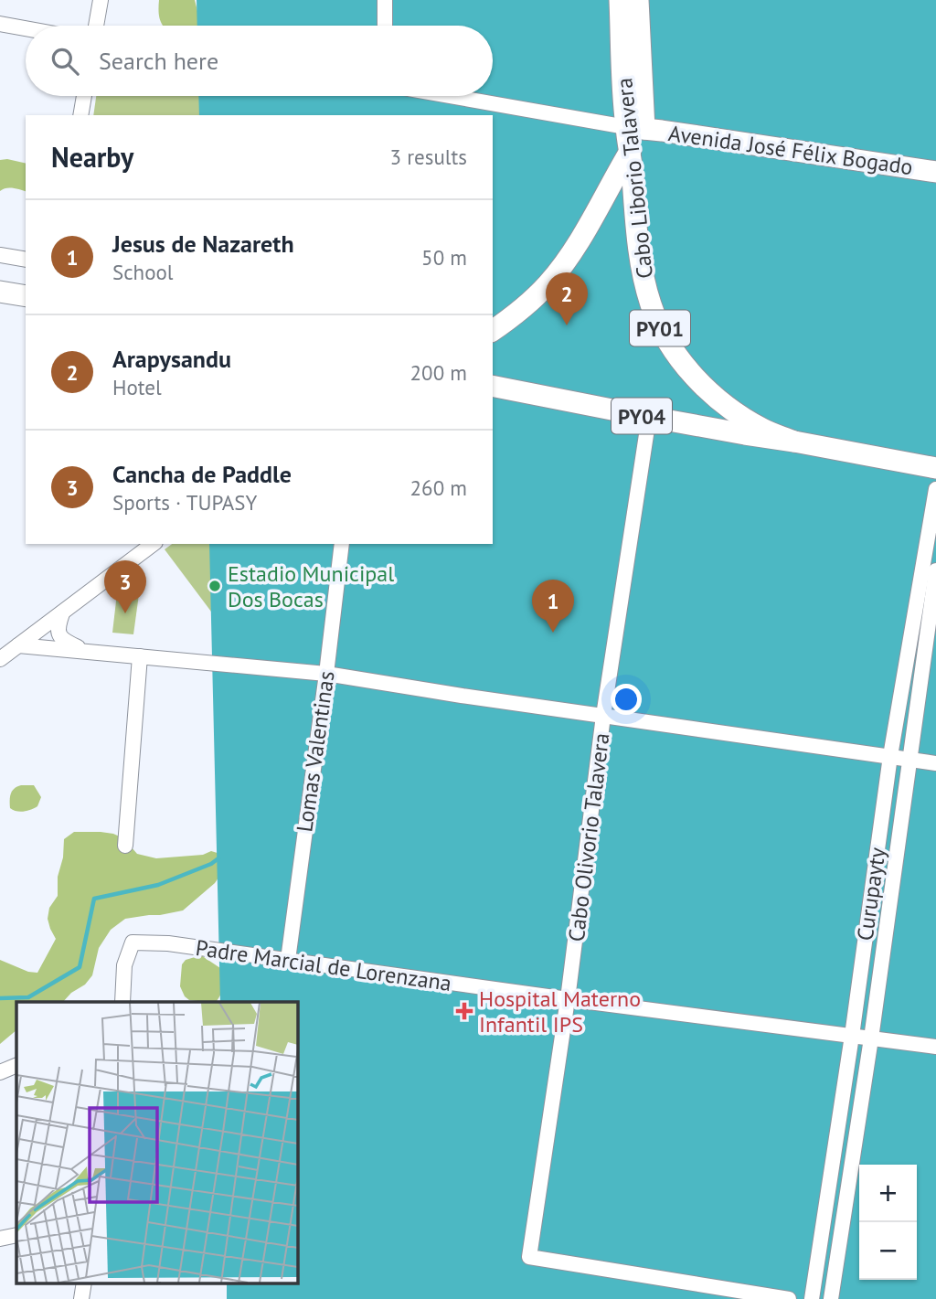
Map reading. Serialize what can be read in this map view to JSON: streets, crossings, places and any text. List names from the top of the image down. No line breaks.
{"streets":{"highway":["Avenida José Félix Bogado","Cabo Liborio Talavera","PY01","PY04"],"street":["Lomas Valentinas","Cabo Olivorio Talavera","Curupayty","Padre Marcial de Lorenzana"]},"crossings":[["Avenida José Félix Bogado","Cabo Liborio Talavera"],["Cabo Liborio Talavera","PY01"],["Cabo Liborio Talavera","PY04"],["PY01","PY04"],["PY04","Cabo Olivorio Talavera"],["Lomas Valentinas","Padre Marcial de Lorenzana"],["Cabo Olivorio Talavera","Padre Marcial de Lorenzana"],["Curupayty","Padre Marcial de Lorenzana"]],"places":{"other":["Estadio Municipal Dos Bocas"],"health":["Hospital Materno Infantil IPS"]},"page":{"search":"Search here","heading":["Nearby","3 results"],"list":[{"mark":"1","name":"Jesus de Nazareth","note":"School","value":"50 m"},{"mark":"2","name":"Arapysandu","note":"Hotel","value":"200 m"},{"mark":"3","name":"Cancha de Paddle","note":"Sports · TUPASY","value":"260 m"}],"pins":["2","3","1"],"map_buttons":["+","−"]}}
